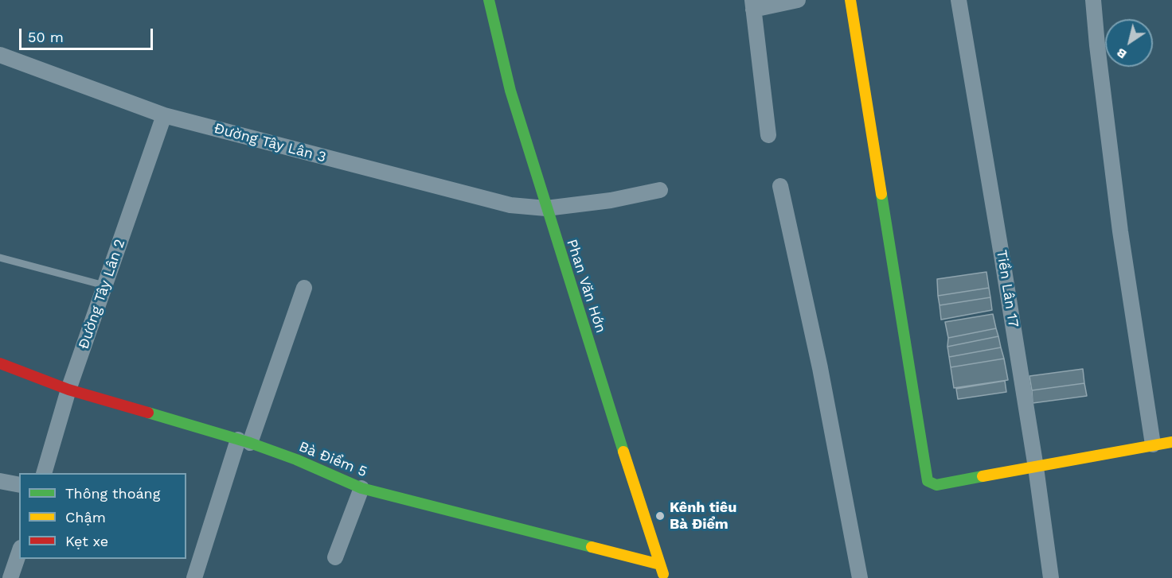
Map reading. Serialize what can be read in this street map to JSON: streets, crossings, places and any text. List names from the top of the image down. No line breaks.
{"streets":{"street":["Đường Tây Lân 3","Phan Văn Hớn","Tiền Lân 17","Đường Tây Lân 2","Bà Điểm 5"]},"crossings":[["Đường Tây Lân 3","Phan Văn Hớn"],["Đường Tây Lân 3","Đường Tây Lân 2"],["Phan Văn Hớn","Bà Điểm 5"],["Đường Tây Lân 2","Bà Điểm 5"]],"places":["Kênh tiêu Bà Điểm"],"legend":["Thông thoáng","Chậm","Kẹt xe"],"scale_bar":"50 m","north":"bottom left"}
